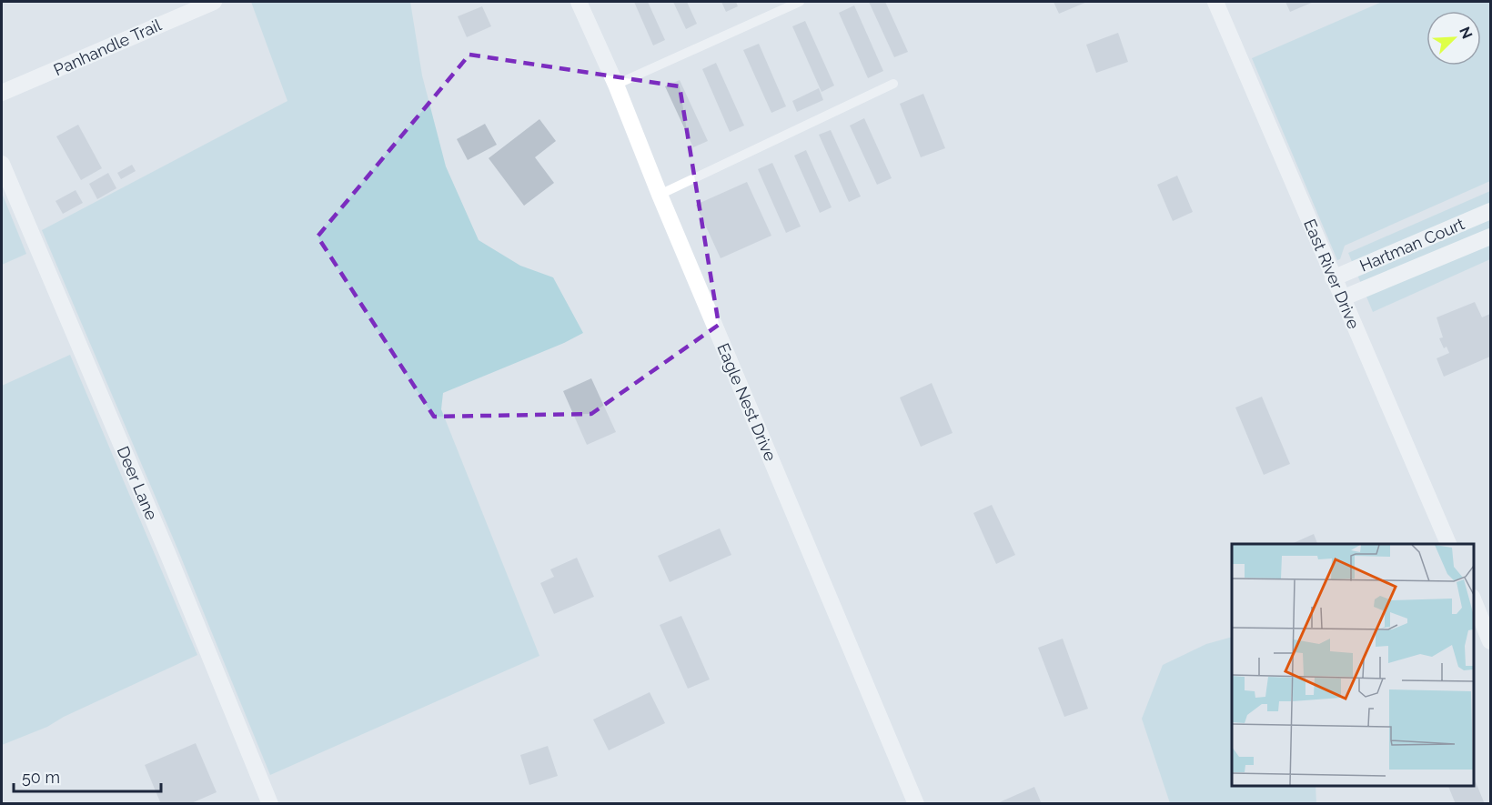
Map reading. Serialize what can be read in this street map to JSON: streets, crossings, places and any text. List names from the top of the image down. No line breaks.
{"streets":{"street":["Panhandle Trail","Hartman Court","East River Drive","Eagle Nest Drive","Deer Lane"]},"crossings":[["Hartman Court","East River Drive"]],"scale_bar":"50 m","north":"top right"}
